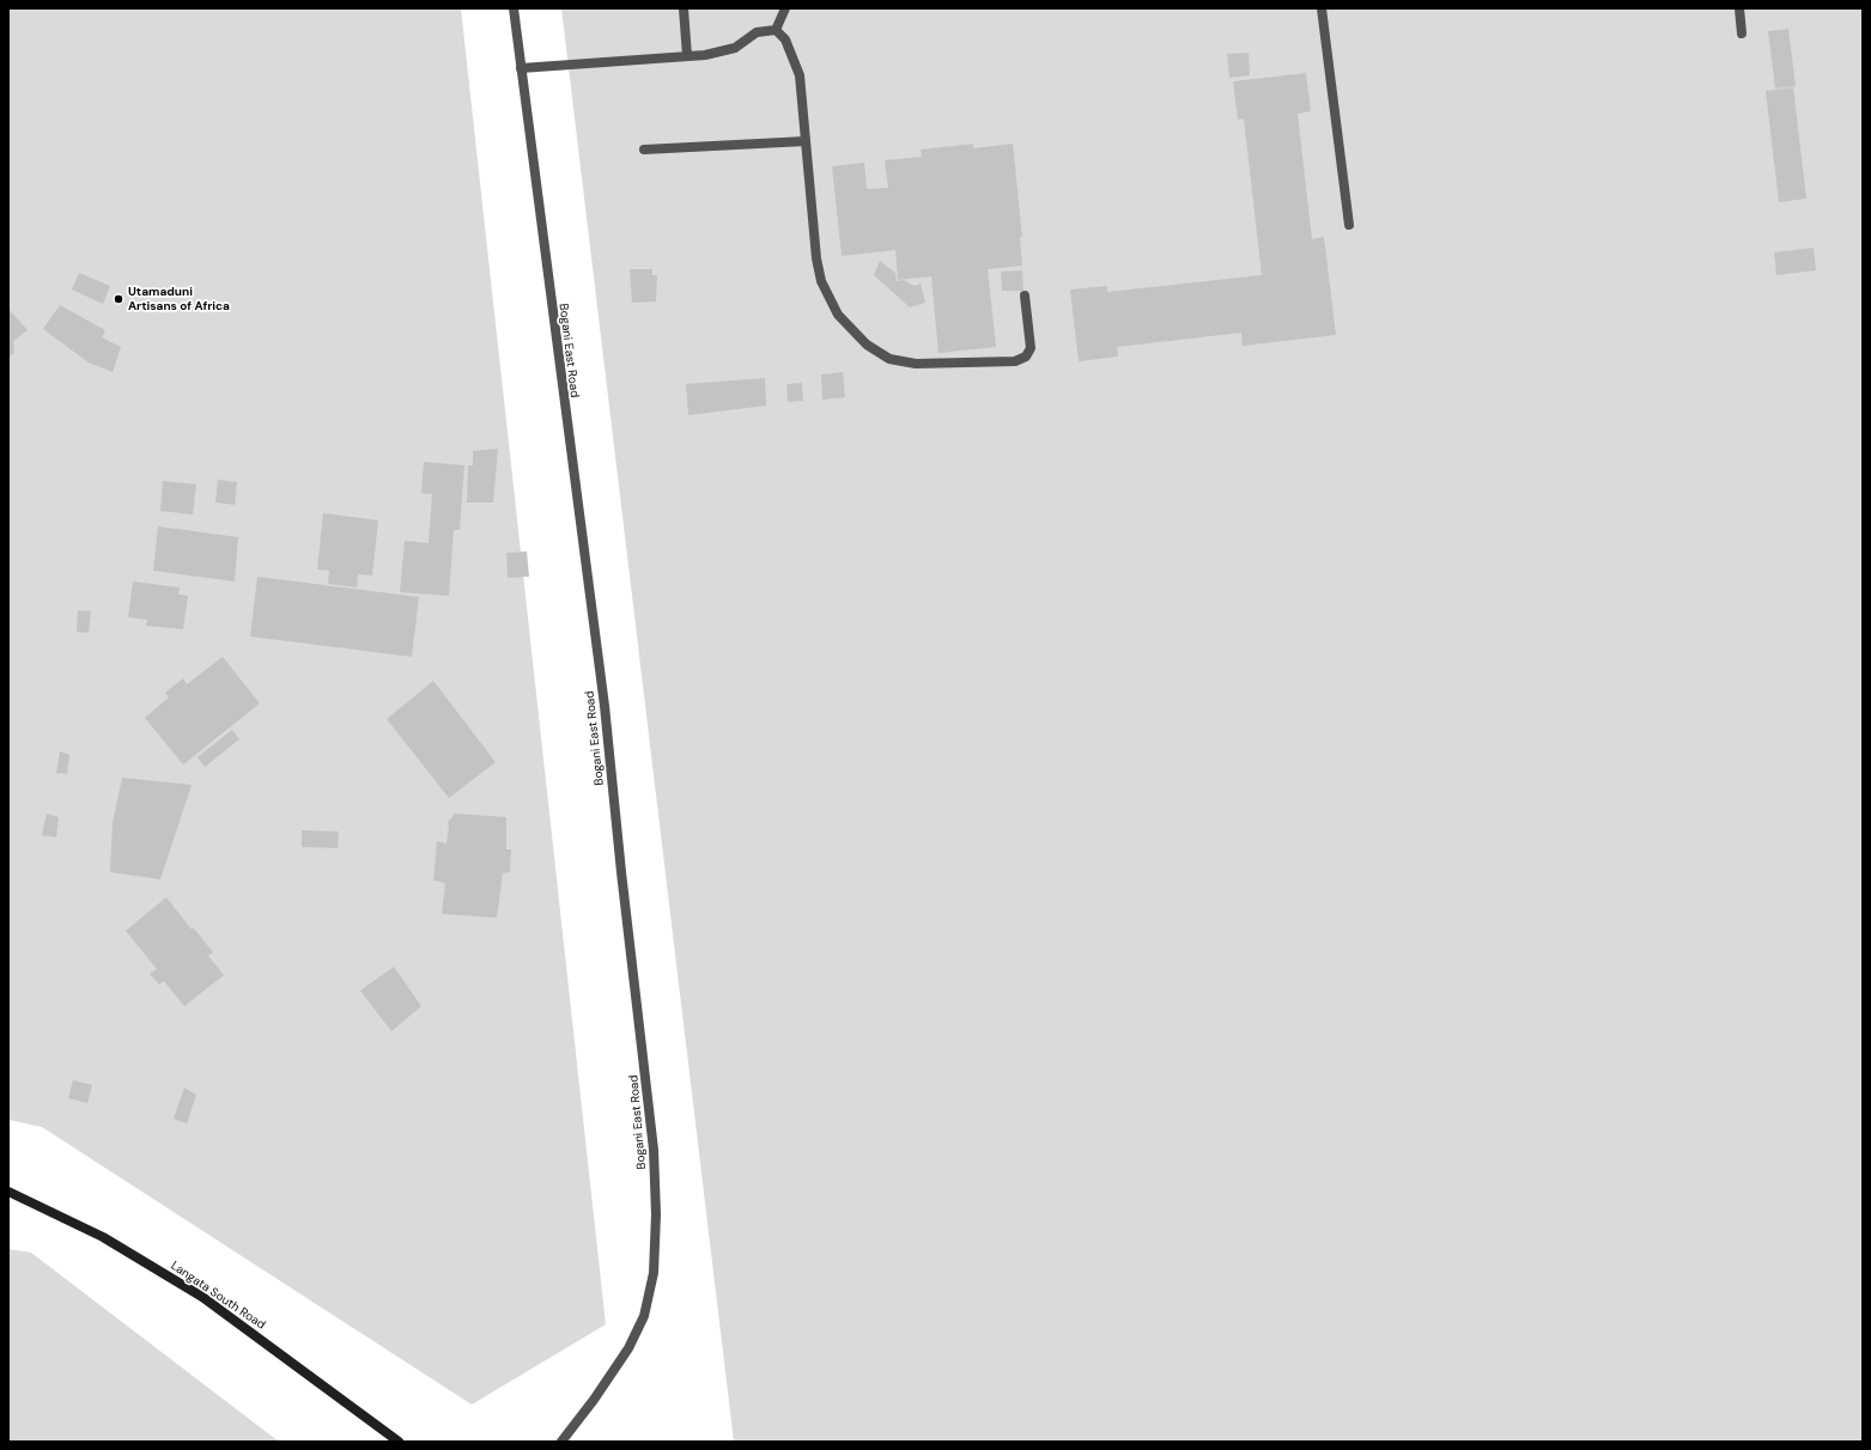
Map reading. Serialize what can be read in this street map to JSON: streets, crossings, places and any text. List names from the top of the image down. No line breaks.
{"streets":{"street":["Bogani East Road","Langata South Road"]},"places":["Utamaduni Artisans of Africa"]}
